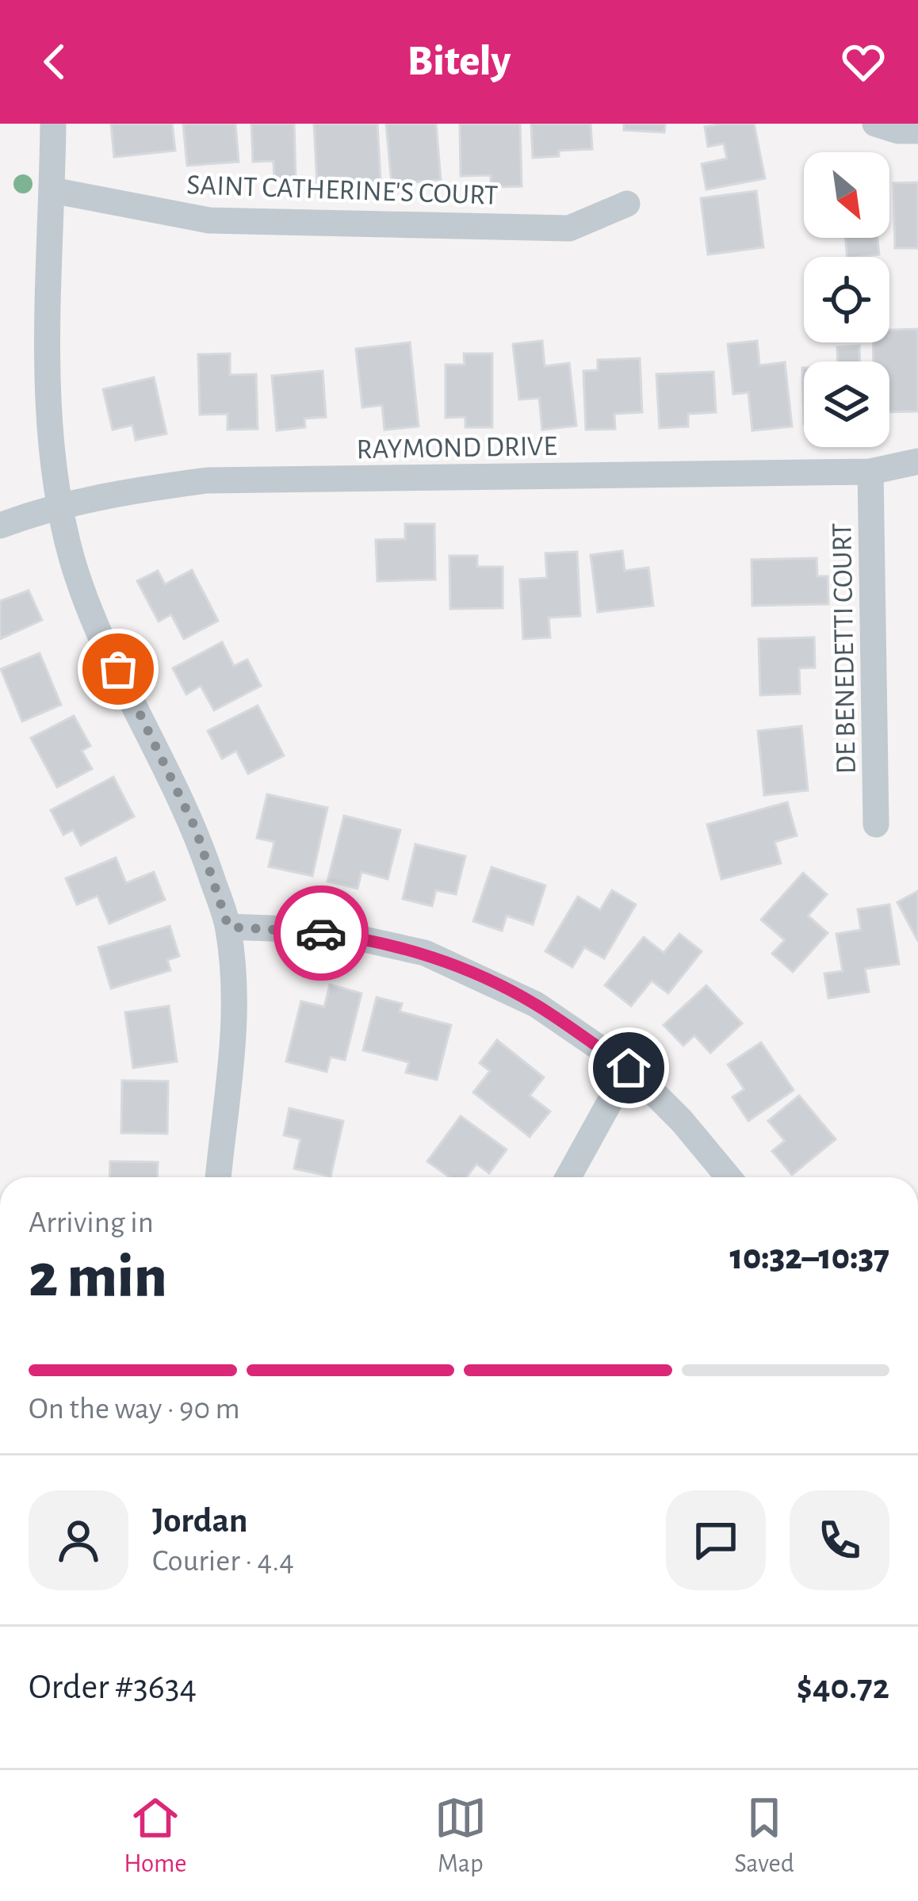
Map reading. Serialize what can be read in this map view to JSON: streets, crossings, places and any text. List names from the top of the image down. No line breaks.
{"streets":{"street":["SAINT CATHERINE'S COURT","RAYMOND DRIVE","DE BENEDETTI COURT"]},"crossings":[["RAYMOND DRIVE","DE BENEDETTI COURT"]],"north":"bottom right","page":{"header":"Bitely","heading":["2 min","Arriving in","10:32–10:37"],"panel":["Jordan","Courier · 4.4","Order #3634","$40.72"],"bar":"On the way · 90 m","tabs":["Home","Map","Saved"]}}
